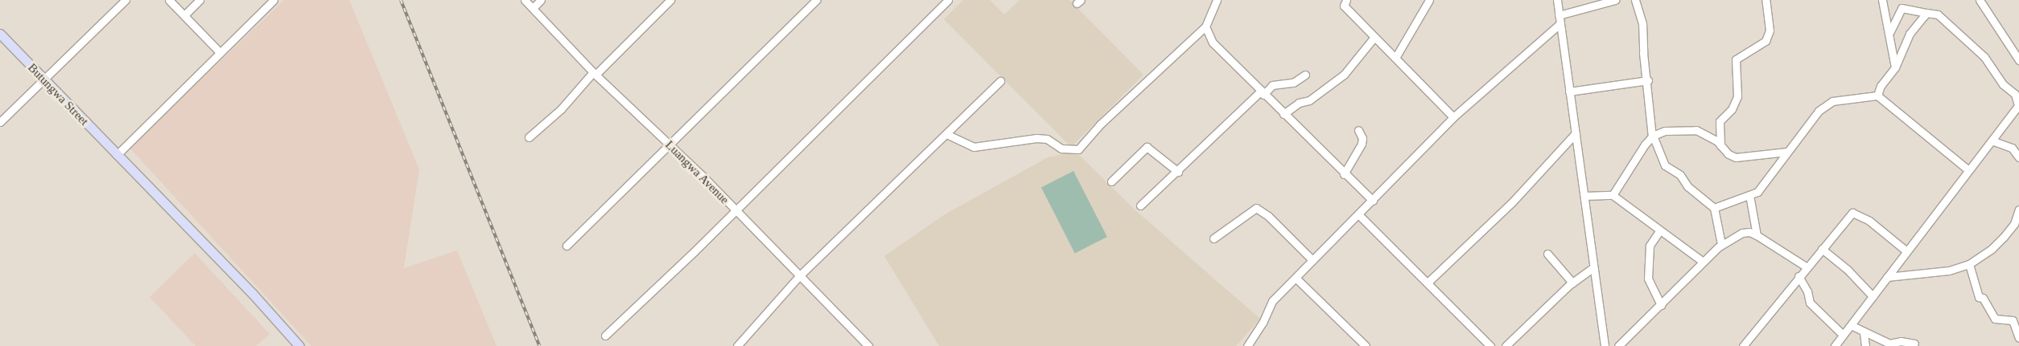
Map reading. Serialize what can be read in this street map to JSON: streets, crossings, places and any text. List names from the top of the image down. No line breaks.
{"streets":{"main road":["Butungwa Street"],"street":["Luangwa Avenue"]}}
